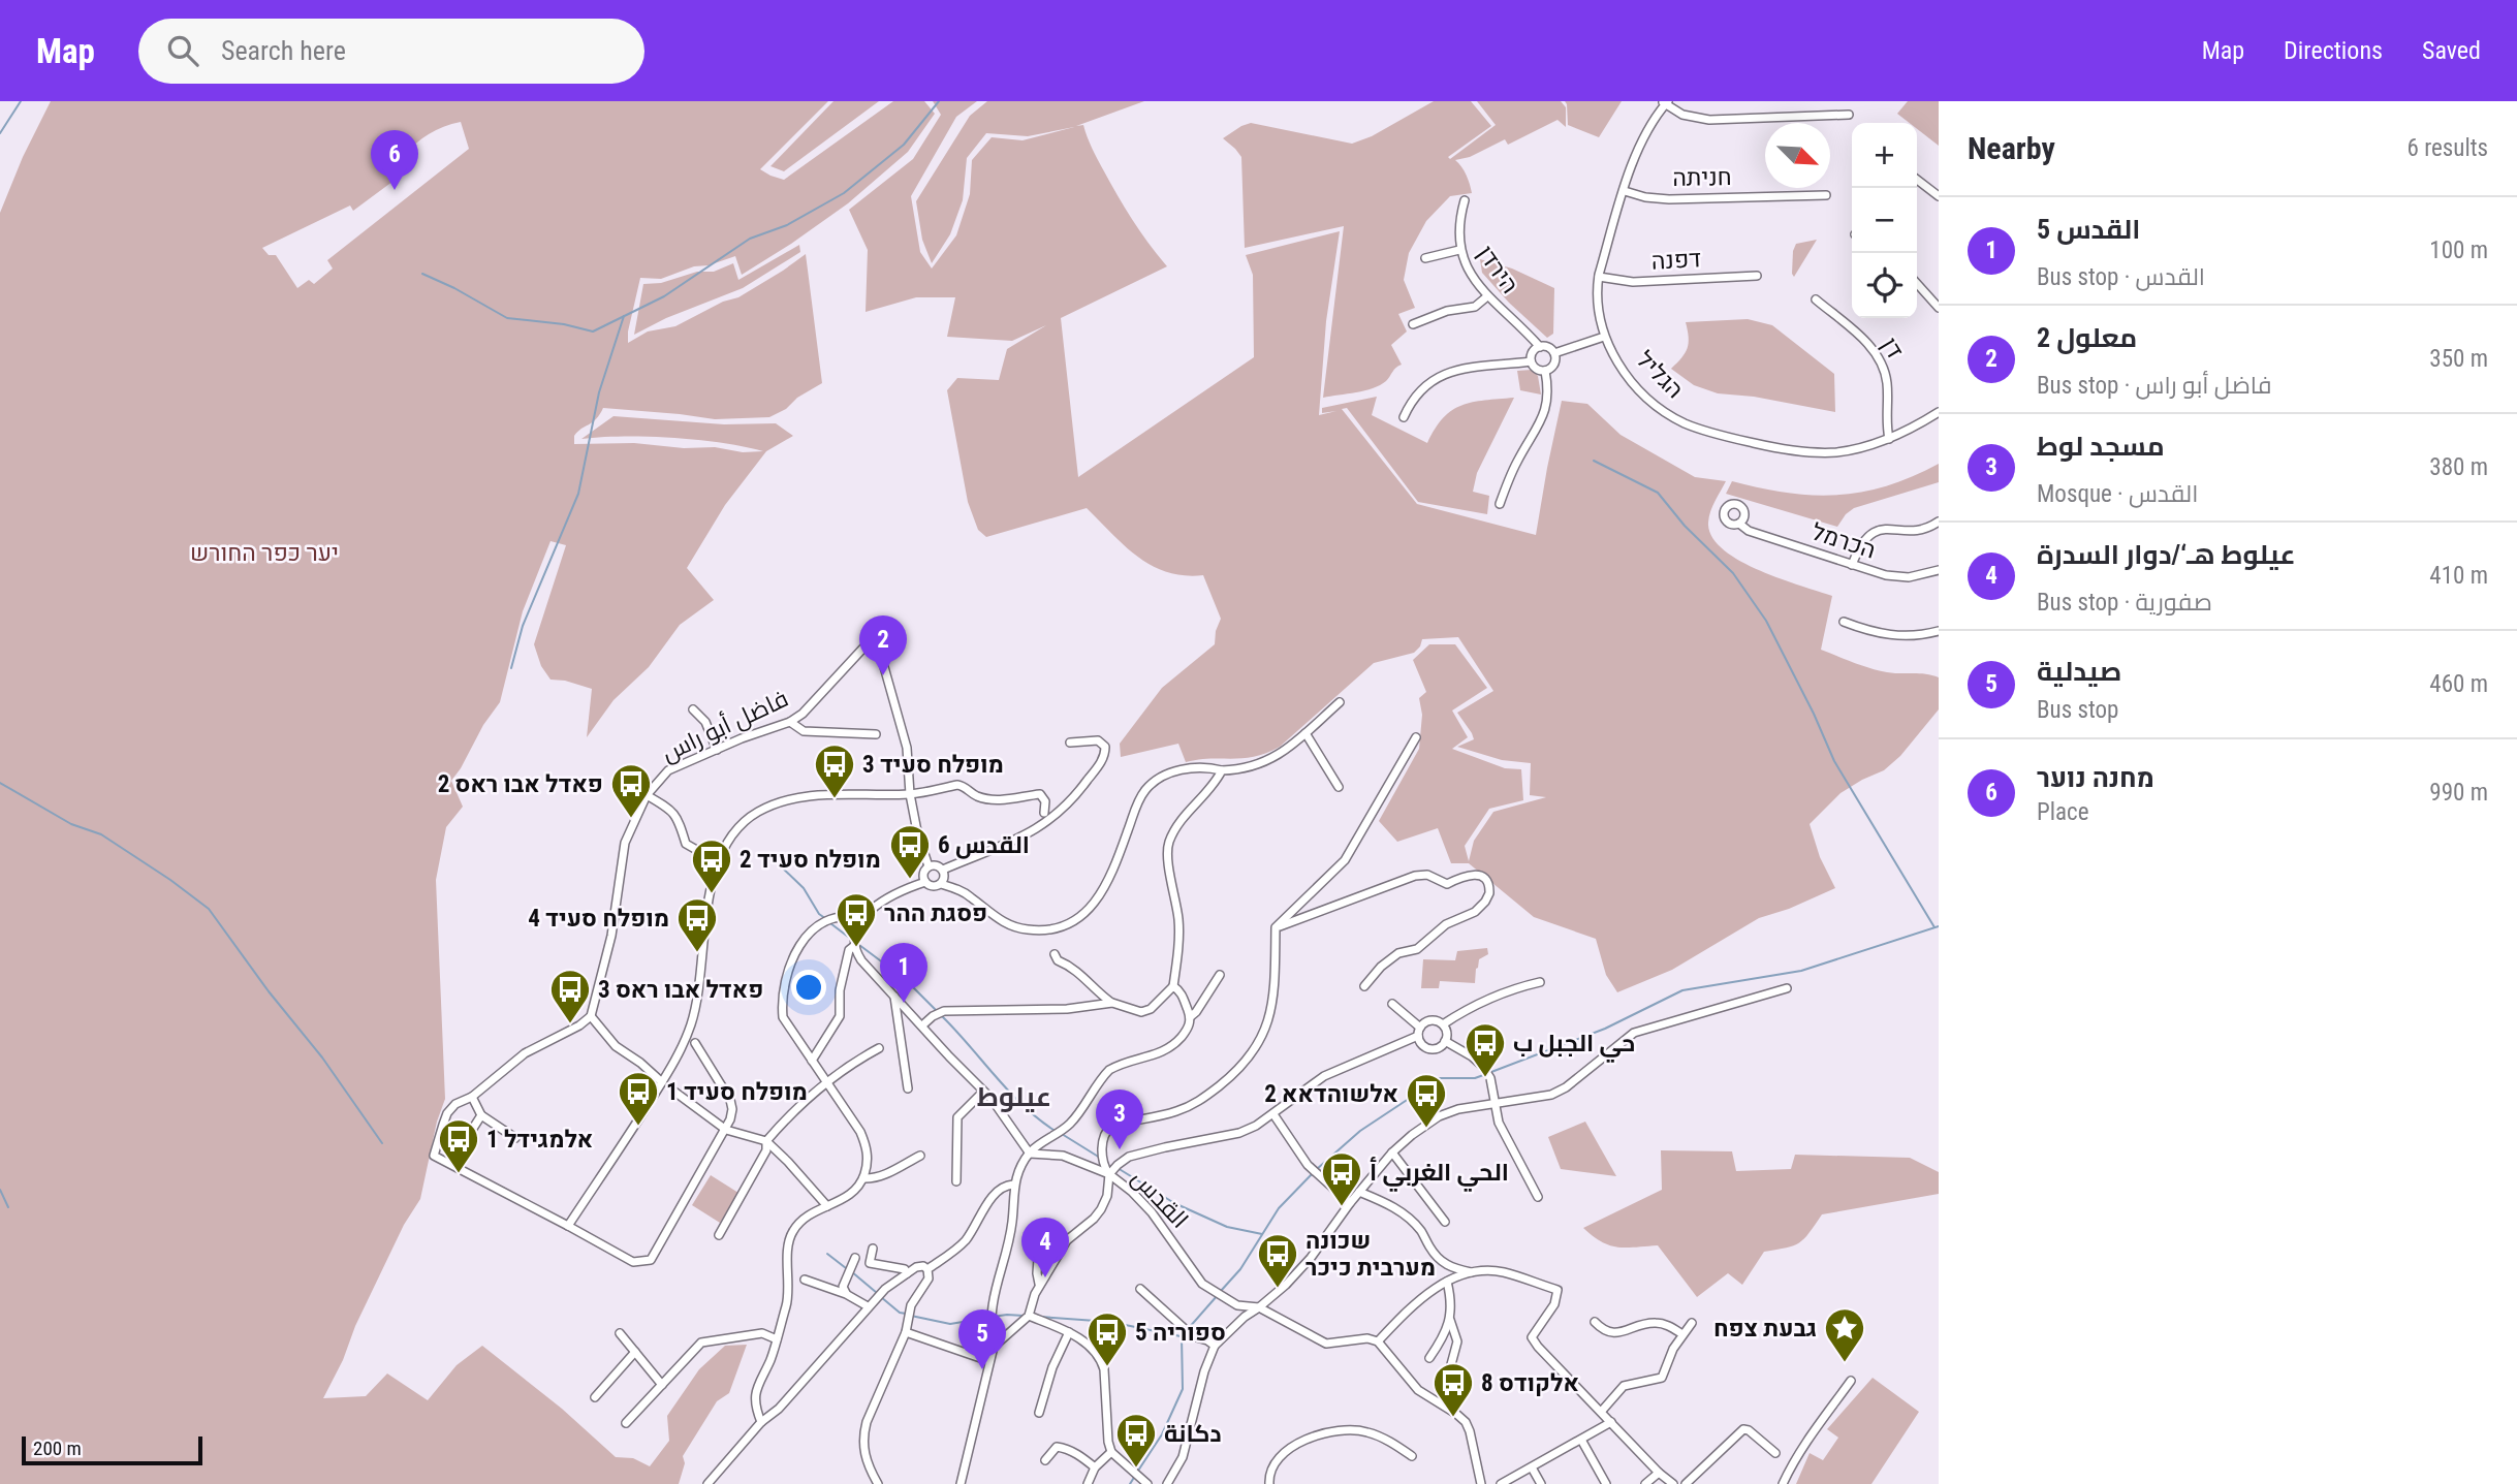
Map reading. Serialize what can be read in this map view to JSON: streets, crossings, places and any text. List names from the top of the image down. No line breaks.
{"streets":{"street":["חניתה","דפנה","הירדן","דן","הגליל","הכרמל","فاضل أبو راس","القدس"]},"crossings":[["חניתה","הגליל"],["דפנה","הגליל"],["דן","הגליל"]],"districts":["عيلوط"],"parks":["יער כפר החורש"],"places":{"bus stop":["מופלח סעיד 3","פאדל אבו ראס 2","القدس 6","מופלח סעיד 2","פסגת ההר","מופלח סעיד 4","פאדל אבו ראס 3","حي الجبل ب","מופלח סעיד 1","אלשוהדאא 2","אלמגידל 1","الحي الغربي أ","שכונה מערבית כיכר","ספוריה 5","אלקודס 8","دكانة"],"place":["גבעת צפח"]},"scale_bar":"200 m","north":"bottom right","page":{"header":"Map","search":"Search here","nav":["Map","Directions","Saved"],"heading":["Nearby","6 results"],"map_buttons":["+","−"],"pins":["6","2","1","3","4","5"],"list":[{"mark":"1","name":"القدس 5","note":"Bus stop · القدس","value":"100 m"},{"mark":"2","name":"معلول 2","note":"Bus stop · فاضل أبو راس","value":"350 m"},{"mark":"3","name":"مسجد لوط","note":"Mosque · القدس","value":"380 m"},{"mark":"4","name":"عيلوط هـ‘/دوار السدرة","note":"Bus stop · صفورية","value":"410 m"},{"mark":"5","name":"صيدلية","note":"Bus stop","value":"460 m"},{"mark":"6","name":"מחנה נוער","note":"Place","value":"990 m"}],"scale":"200 m"}}
